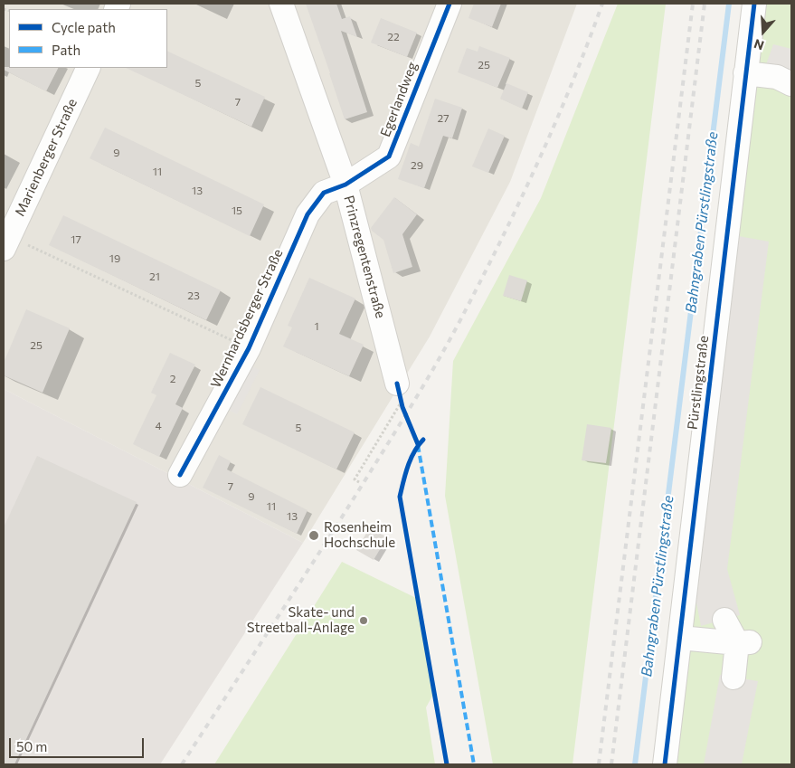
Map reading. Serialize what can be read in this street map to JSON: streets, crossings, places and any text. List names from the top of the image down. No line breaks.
{"streets":{"street":["Egerlandweg","Marienberger Straße","Prinzregentenstraße","Wernhardsberger Straße","Pürstlingstraße"]},"crossings":[["Egerlandweg","Prinzregentenstraße"],["Egerlandweg","Wernhardsberger Straße"],["Prinzregentenstraße","Wernhardsberger Straße"]],"water":["Bahngraben Pürstlingstraße"],"places":["Rosenheim Hochschule","Skate- und Streetball-Anlage"],"house_numbers":["22","25","5","7","27","9","29","11","13","15","17","19","21","23","1","25","2","4","5","7","9","11","13"],"legend":["Cycle path","Path"],"scale_bar":"50 m","north":"bottom"}
